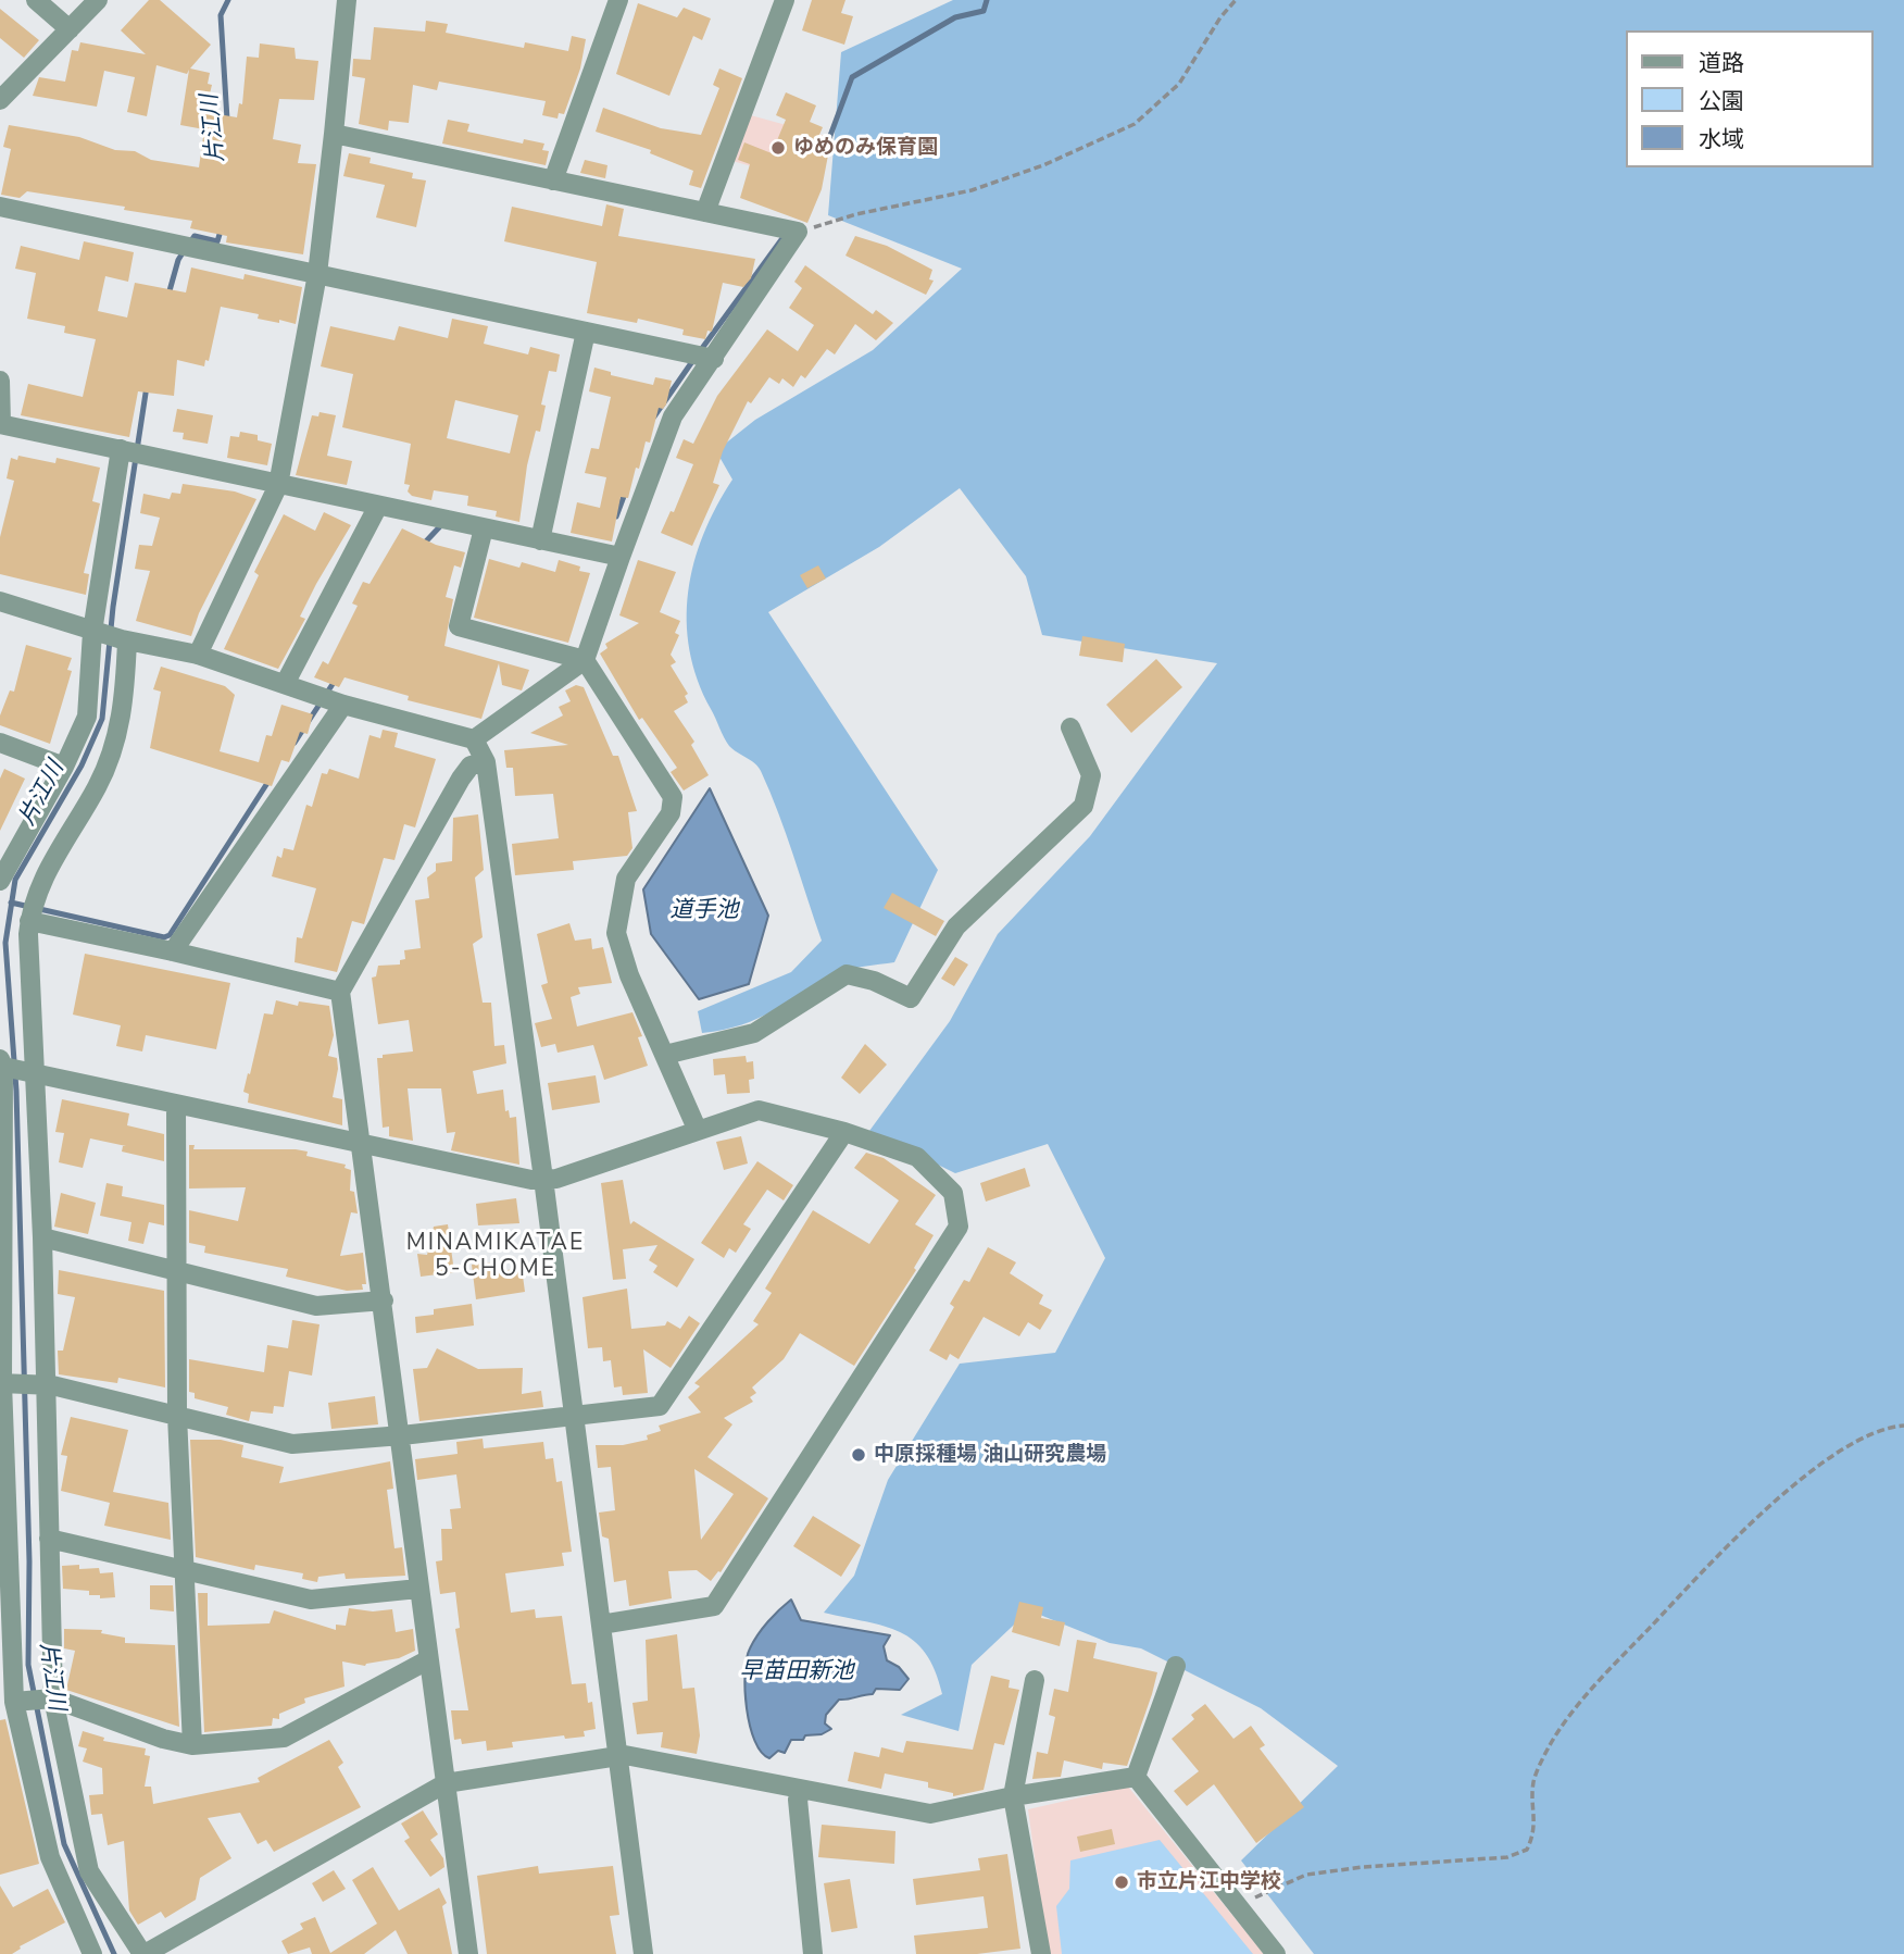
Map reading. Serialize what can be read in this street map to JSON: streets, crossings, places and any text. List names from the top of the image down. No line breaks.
{"districts":["MINAMIKATAE 5-CHOME"],"water":["片江川","道手池","早苗田新池"],"places":["ゆめのみ保育園","中原採種場 油山研究農場","市立片江中学校"],"legend":["道路","公園","水域"]}
